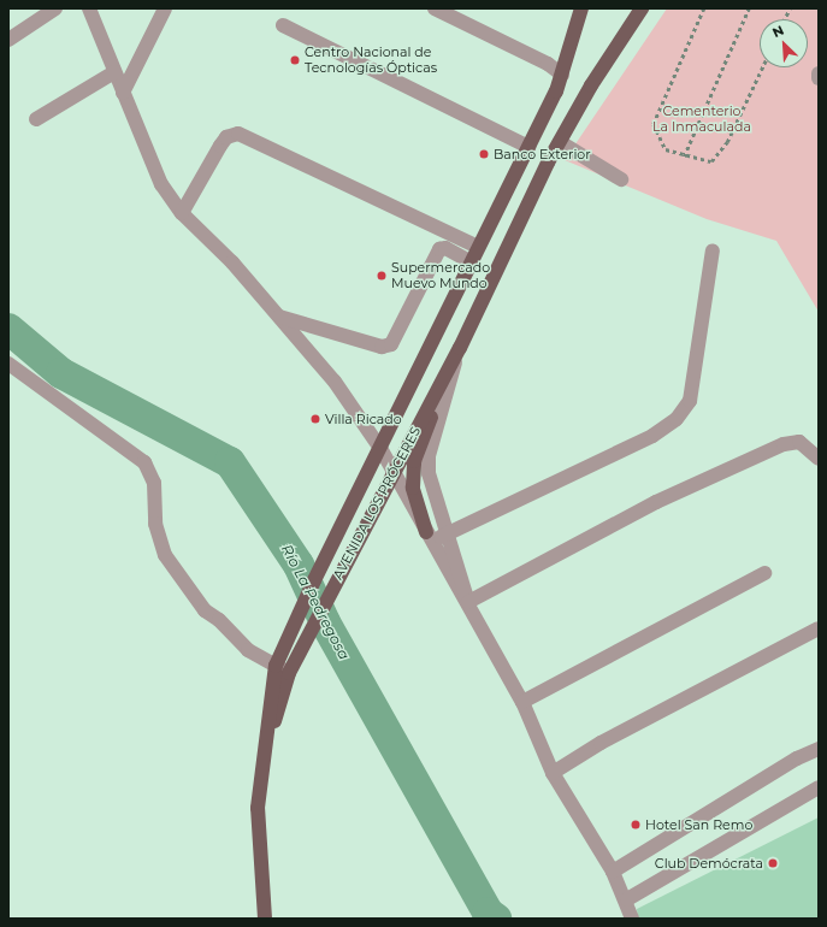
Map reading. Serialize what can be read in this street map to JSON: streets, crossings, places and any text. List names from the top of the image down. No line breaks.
{"streets":{"main road":["AVENIDA LOS PRÓCERES"]},"water":["Río La Pedregosa"],"parks":["Cementerio La Inmaculada"],"places":["Centro Nacional de Tecnologías Ópticas","Banco Exterior","Supermercado Muevo Mundo","Villa Ricado","Hotel San Remo","Club Demócrata"],"north":"top left"}
